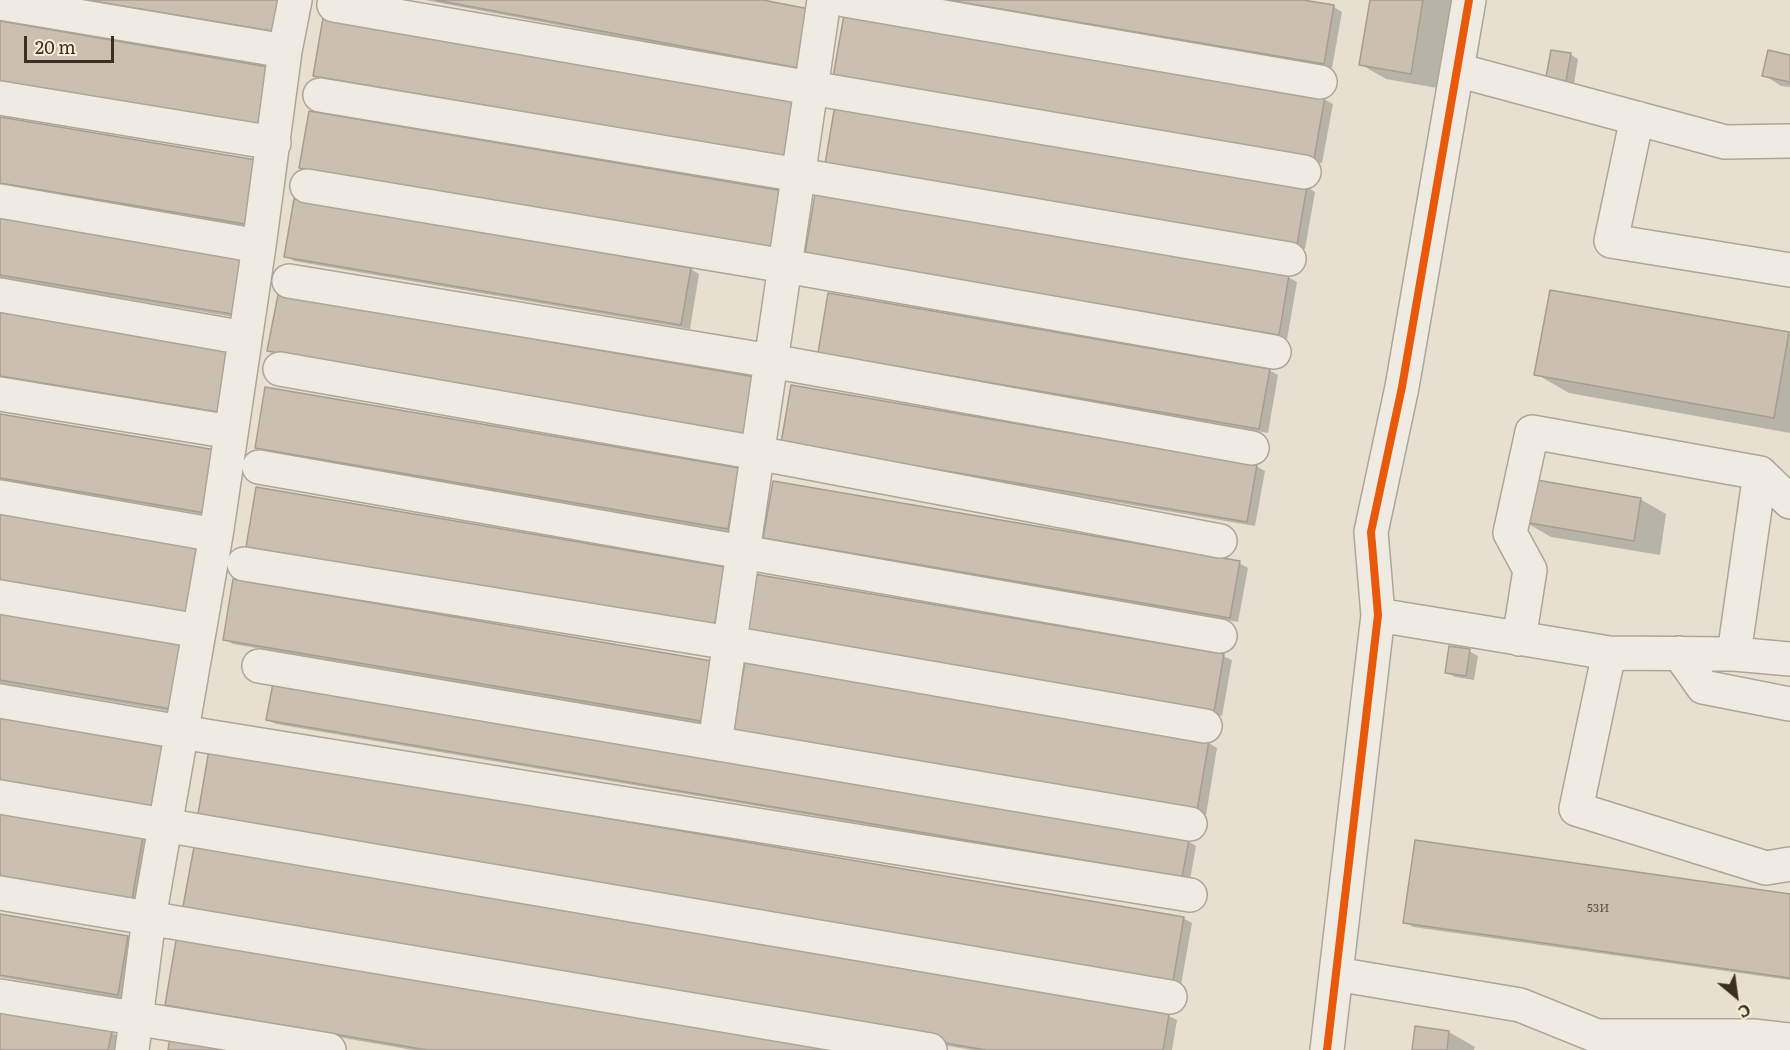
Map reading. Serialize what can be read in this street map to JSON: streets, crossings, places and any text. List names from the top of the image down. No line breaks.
{"house_numbers":["53И"],"scale_bar":"20 m","north":"bottom right"}
